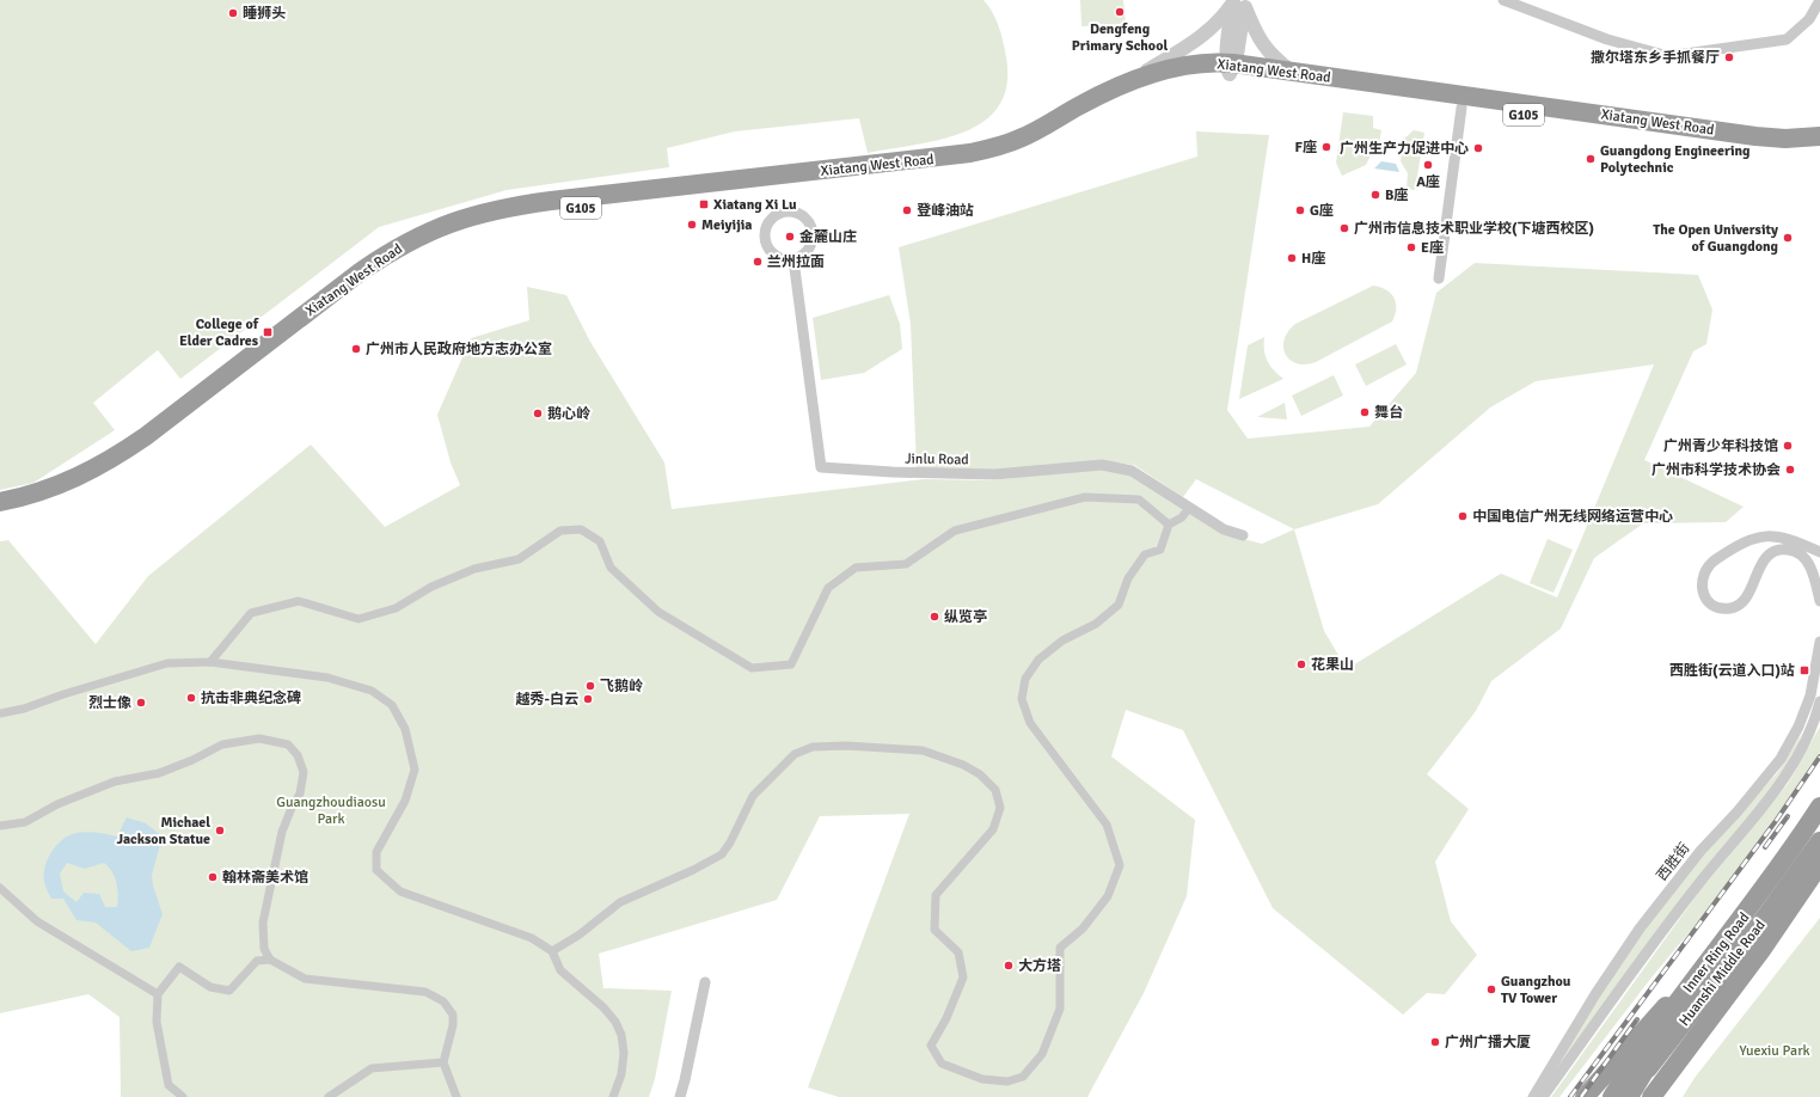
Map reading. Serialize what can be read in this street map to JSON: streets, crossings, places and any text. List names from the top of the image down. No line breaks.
{"streets":{"highway":["Xiatang West Road","G105","Inner Ring Road","Huanshi Middle Road"],"street":["Jinlu Road","西胜街"]},"crossings":[["Inner Ring Road","Huanshi Middle Road"]],"parks":["Guangzhoudiaosu Park","Yuexiu Park"],"places":{"other":["Dengfeng Primary School","睡狮头","撒尔塔东乡手抓餐厅","F座","广州生产力促进中心","Guangdong Engineering Polytechnic","A座","B座","登峰油站","G座","Meiyijia","广州市信息技术职业学校(下塘西校区)","金麓山庄","The Open University of Guangdong","E座","H座","兰州拉面","广州市人民政府地方志办公室","舞台","鹅心岭","广州青少年科技馆","广州市科学技术协会","中国电信广州无线网络运营中心","纵览亭","花果山","飞鹅岭","抗击非典纪念碑","越秀-白云","烈士像","Michael Jackson Statue","翰林斋美术馆","大方塔","Guangzhou TV Tower","广州广播大厦"],"transit":["Xiatang Xi Lu","College of Elder Cadres","西胜街(云道入口)站"]}}
